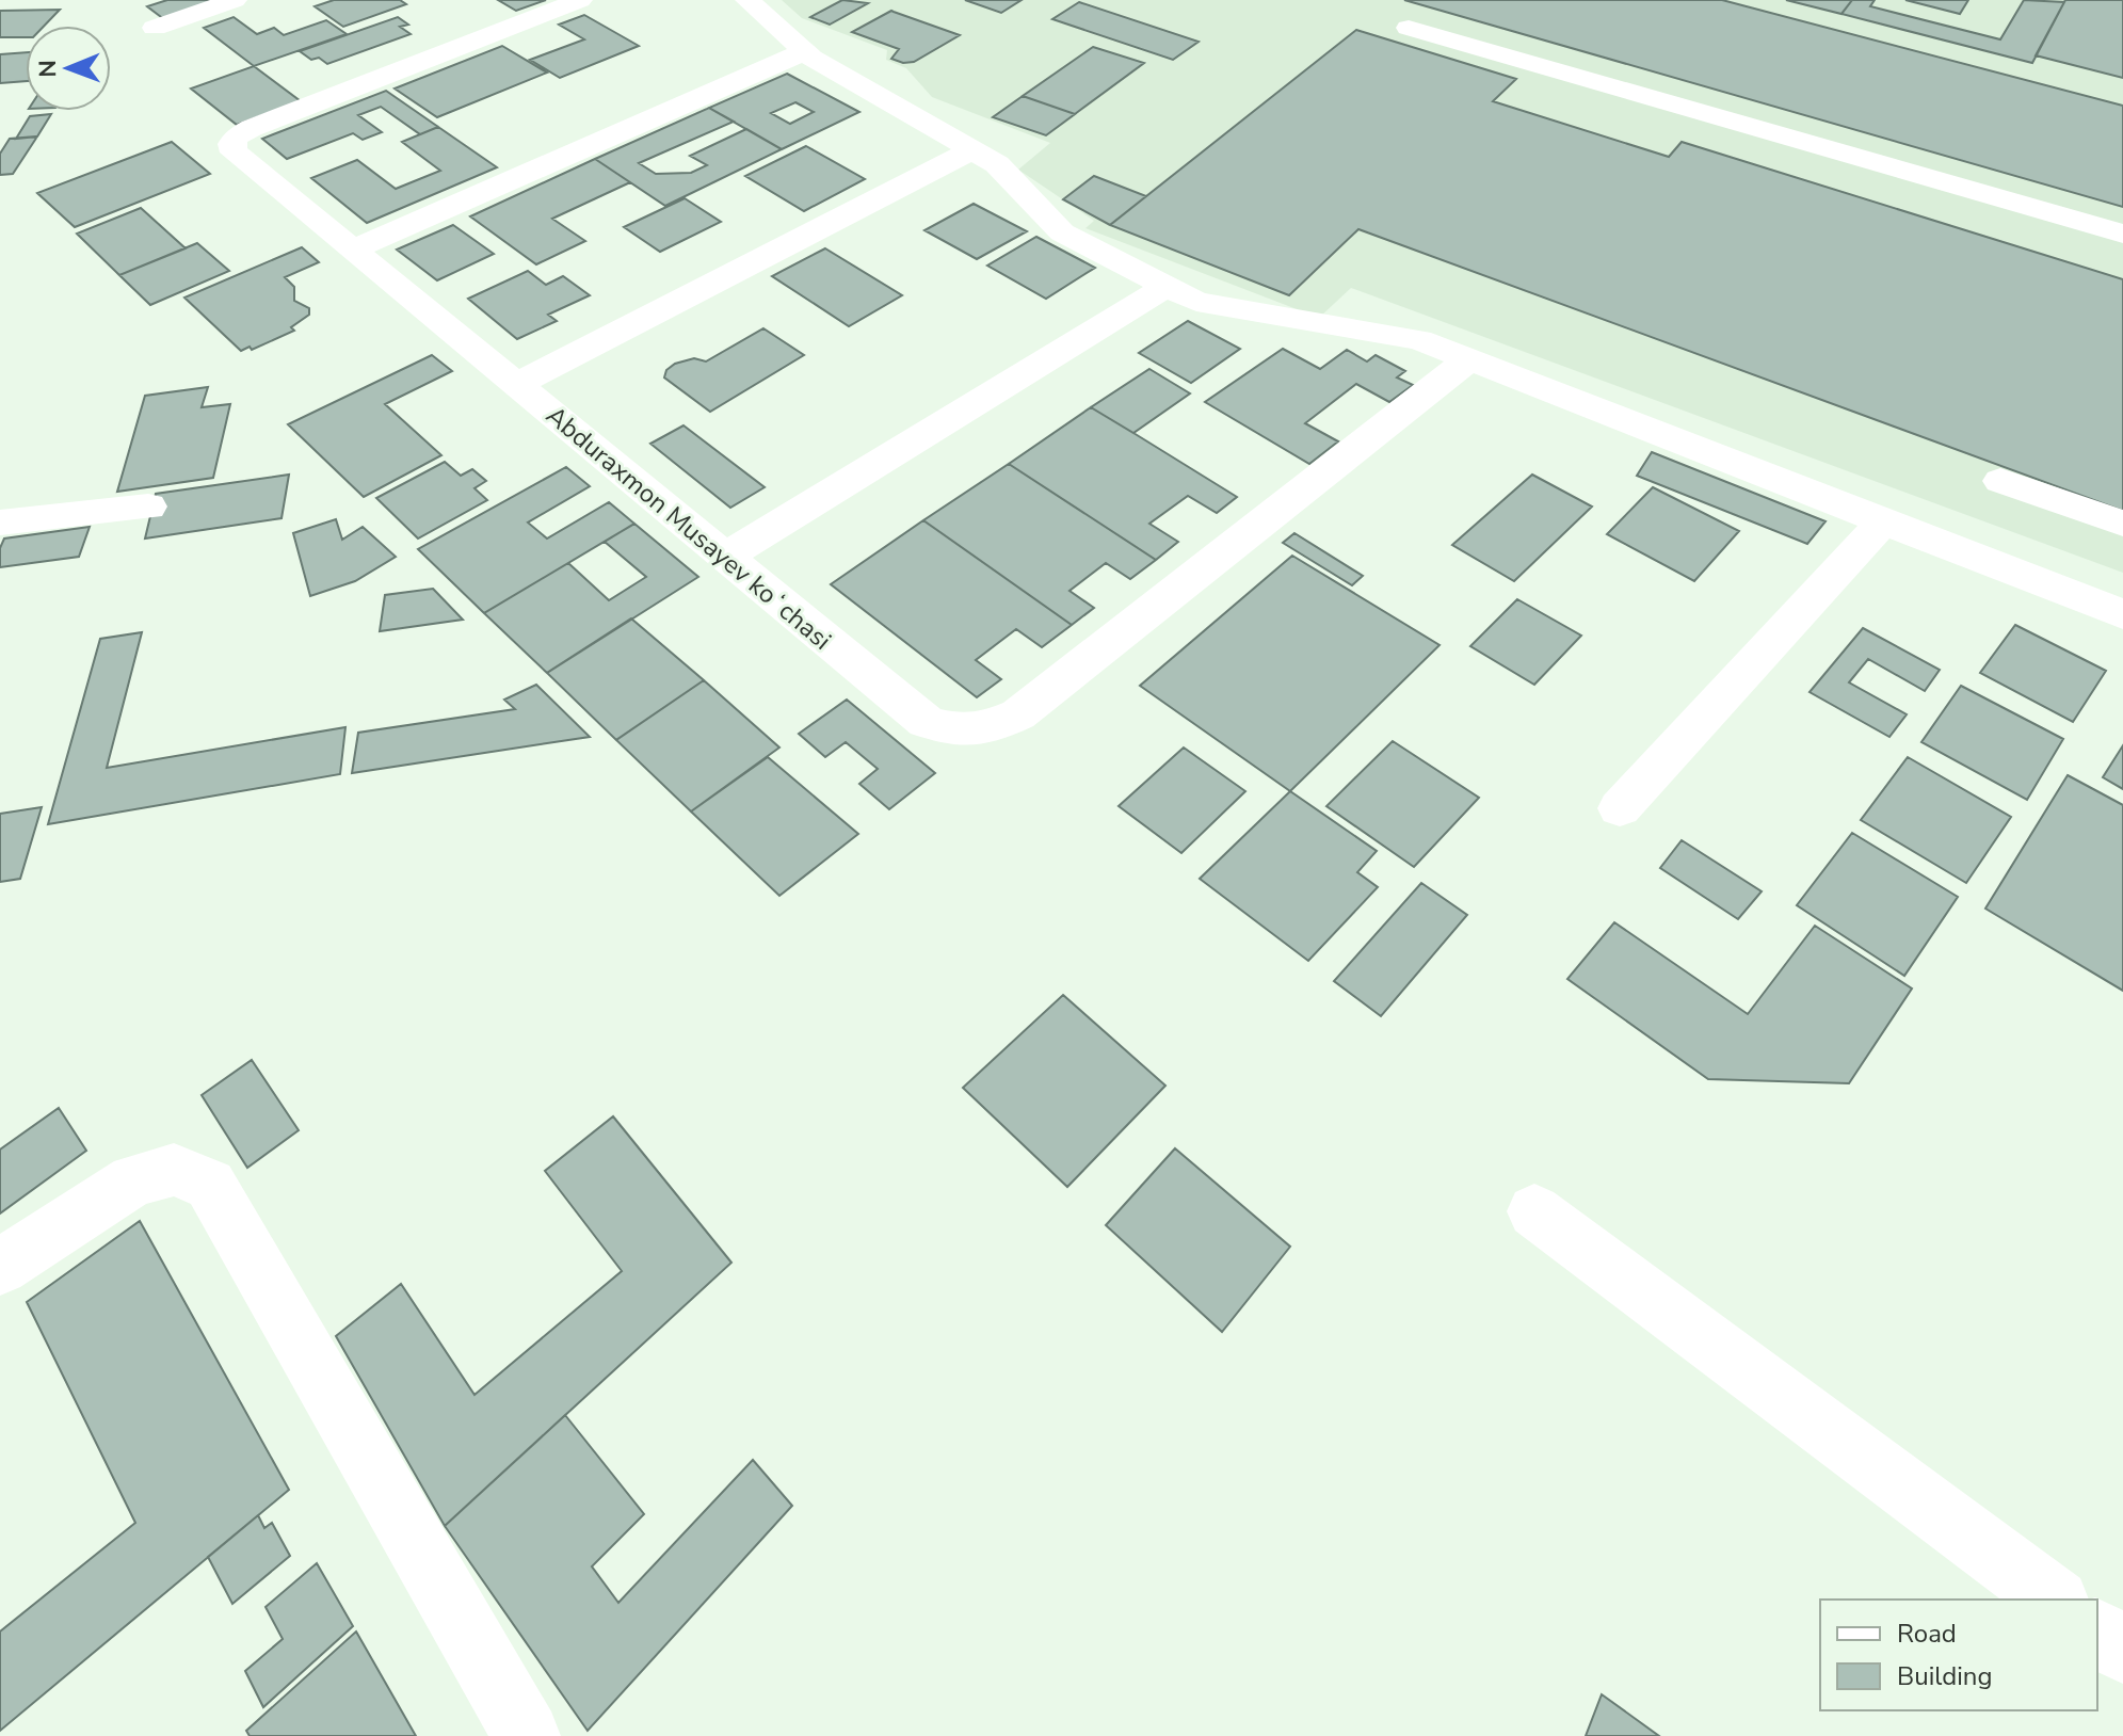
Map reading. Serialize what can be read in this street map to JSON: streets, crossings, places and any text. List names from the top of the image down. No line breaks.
{"streets":{"street":["Abduraxmon Musayev koʻchasi"]},"legend":["Road","Building"],"north":"left"}
